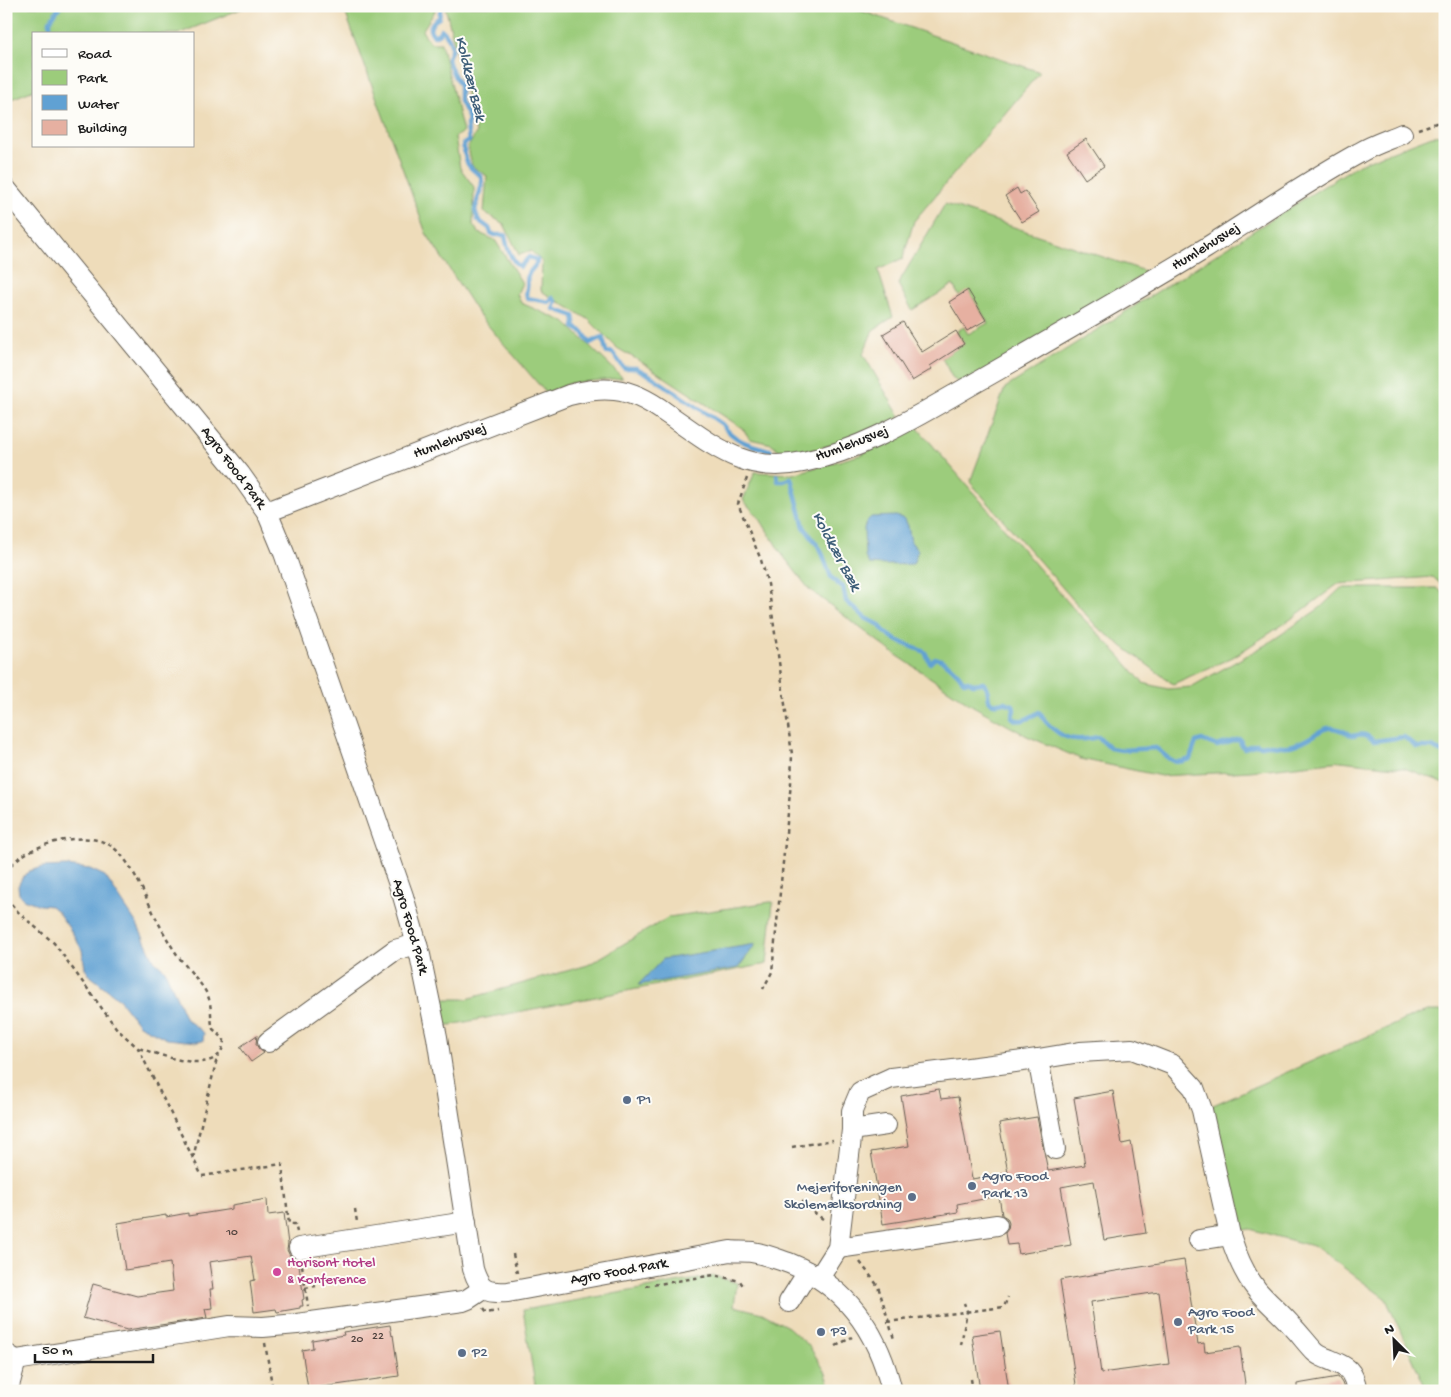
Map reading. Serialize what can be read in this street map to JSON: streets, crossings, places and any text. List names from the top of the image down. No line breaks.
{"streets":{"street":["Humlehusvej","Agro Food Park"]},"crossings":[["Humlehusvej","Agro Food Park"]],"water":["Koldkær Bæk"],"places":["P1","Agro Food Park 13","Mejeriforeningen Skolemælksordning","Horisont Hotel & Konference","Agro Food Park 15","P3","P2"],"house_numbers":["10","22","20"],"legend":["Road","Park","Water","Building"],"scale_bar":"50 m","north":"top left"}
